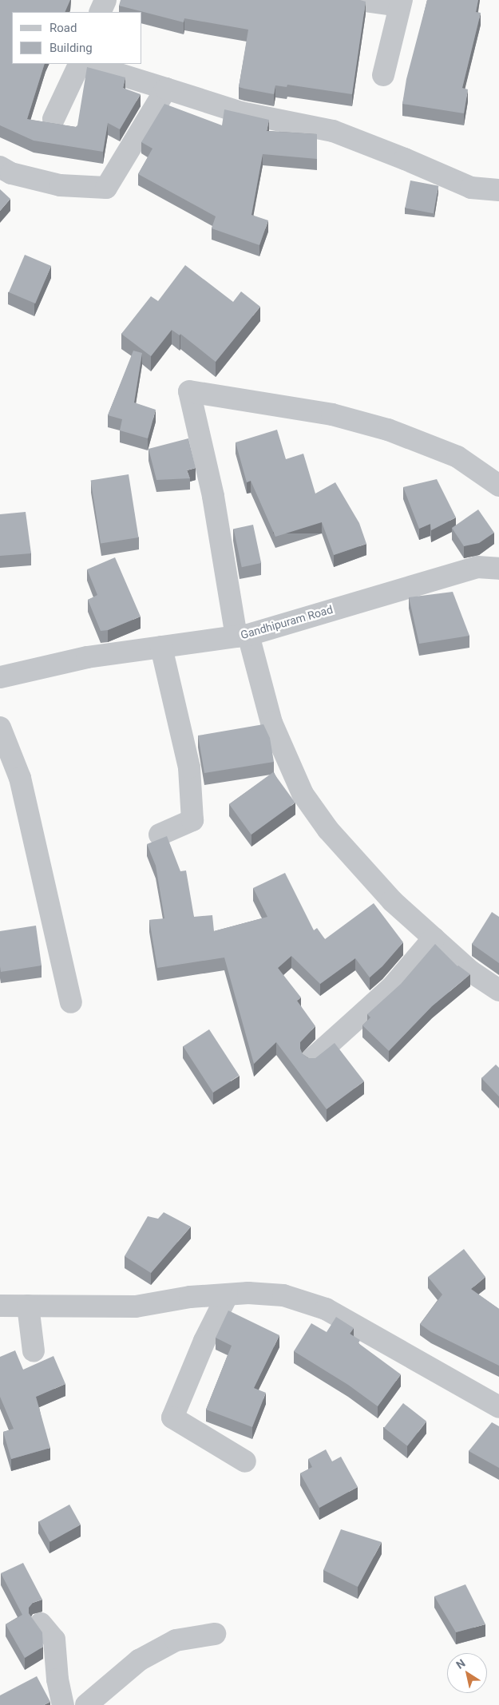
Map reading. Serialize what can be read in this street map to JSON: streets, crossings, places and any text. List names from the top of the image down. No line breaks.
{"streets":{"street":["Gandhipuram Road"]},"legend":["Road","Building"],"north":"top left"}
